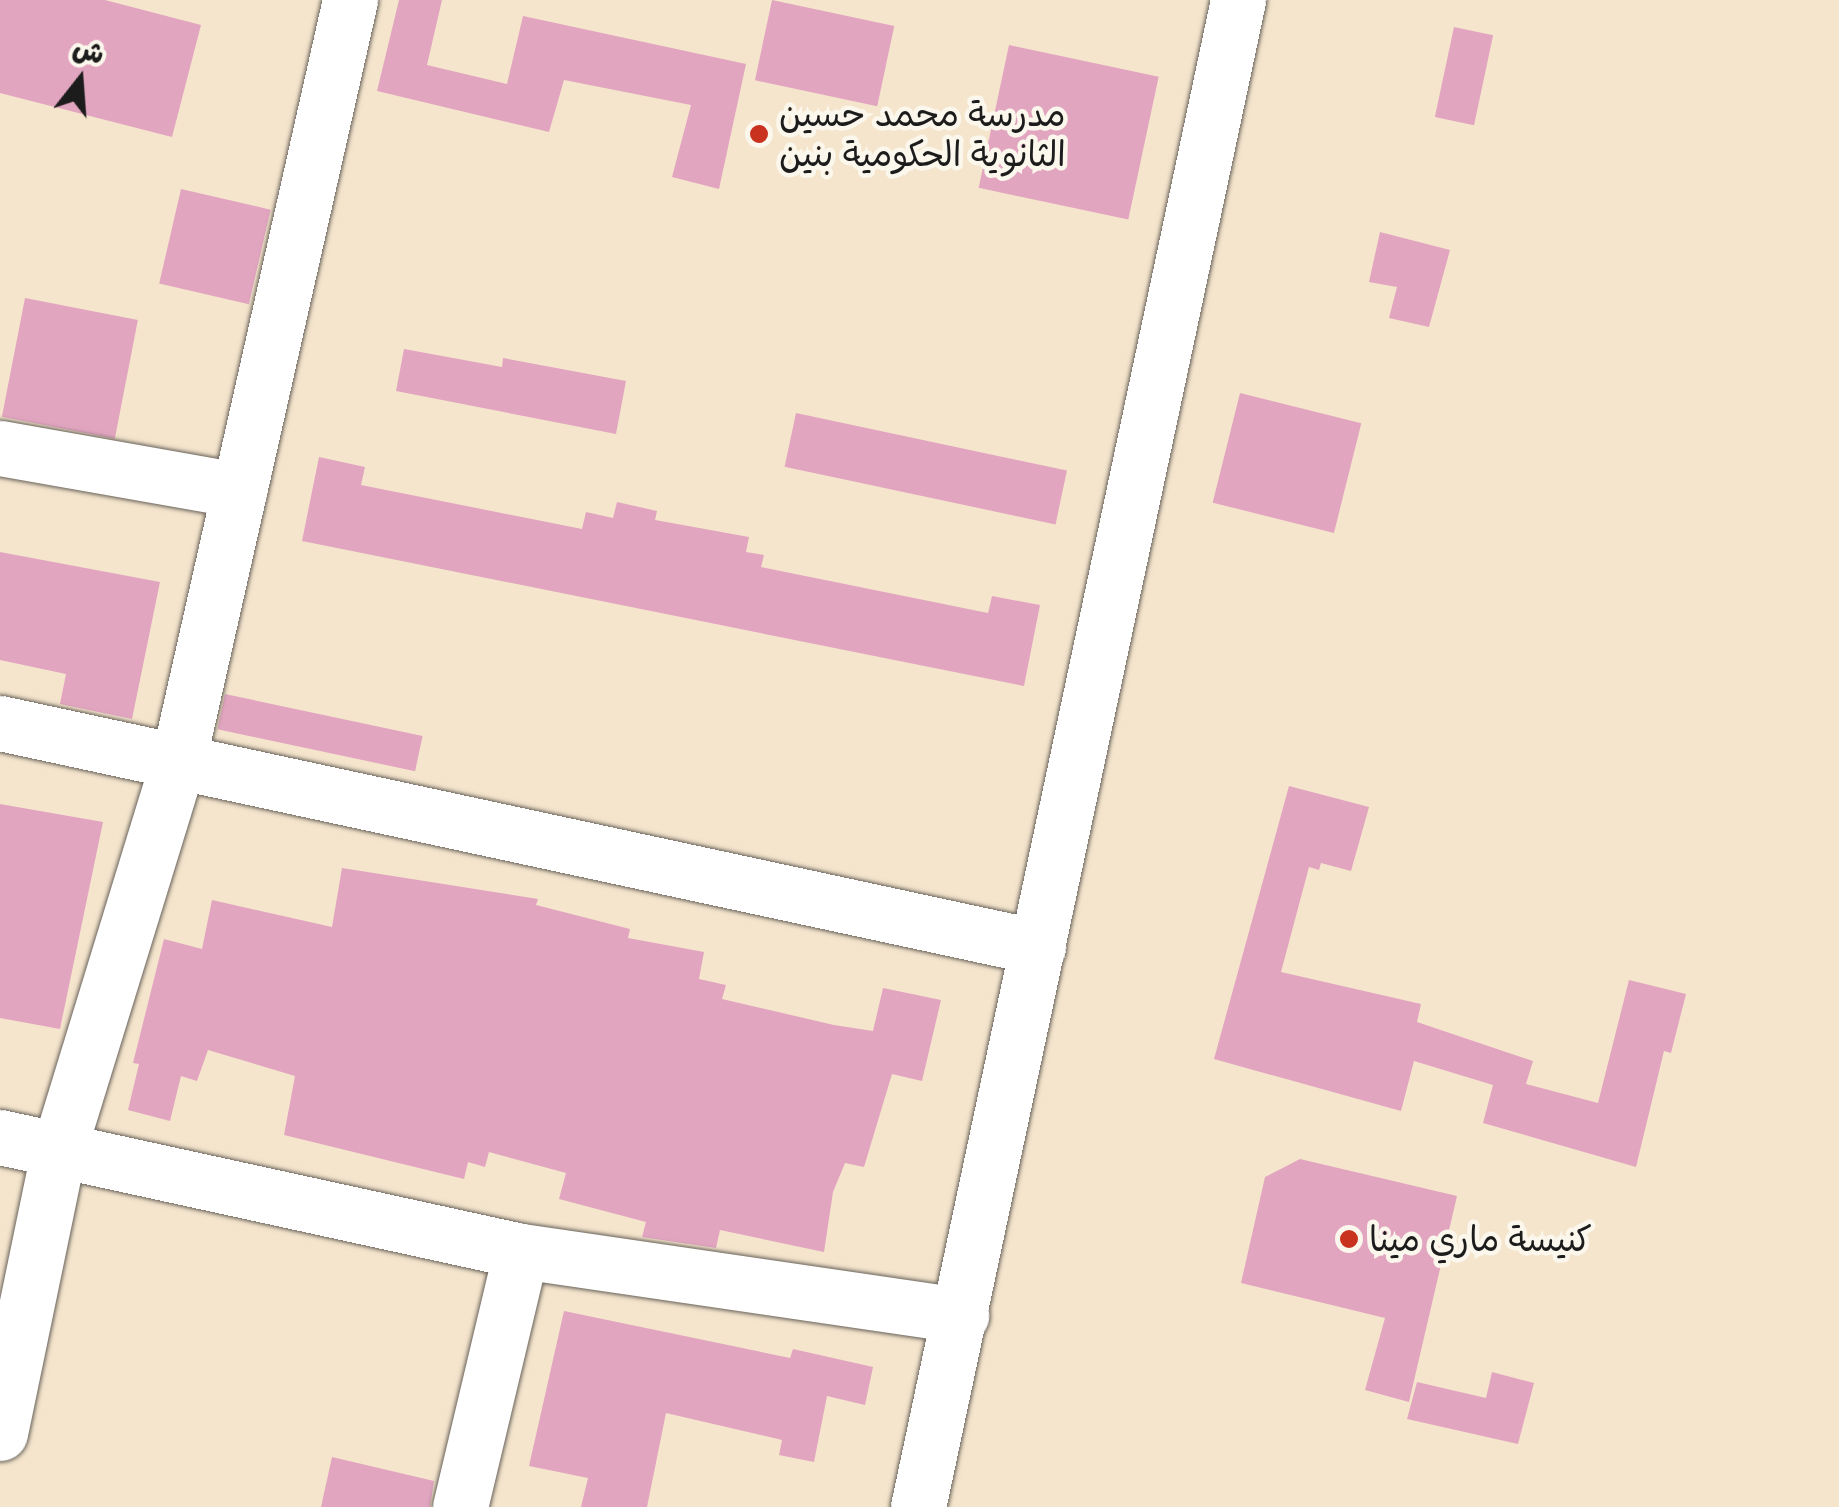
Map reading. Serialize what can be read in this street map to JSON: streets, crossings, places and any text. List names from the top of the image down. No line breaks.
{"places":["مدرسة محمد حسين الثانوية الحكومية بنين","كنيسة ماري مينا"],"north":"top"}
